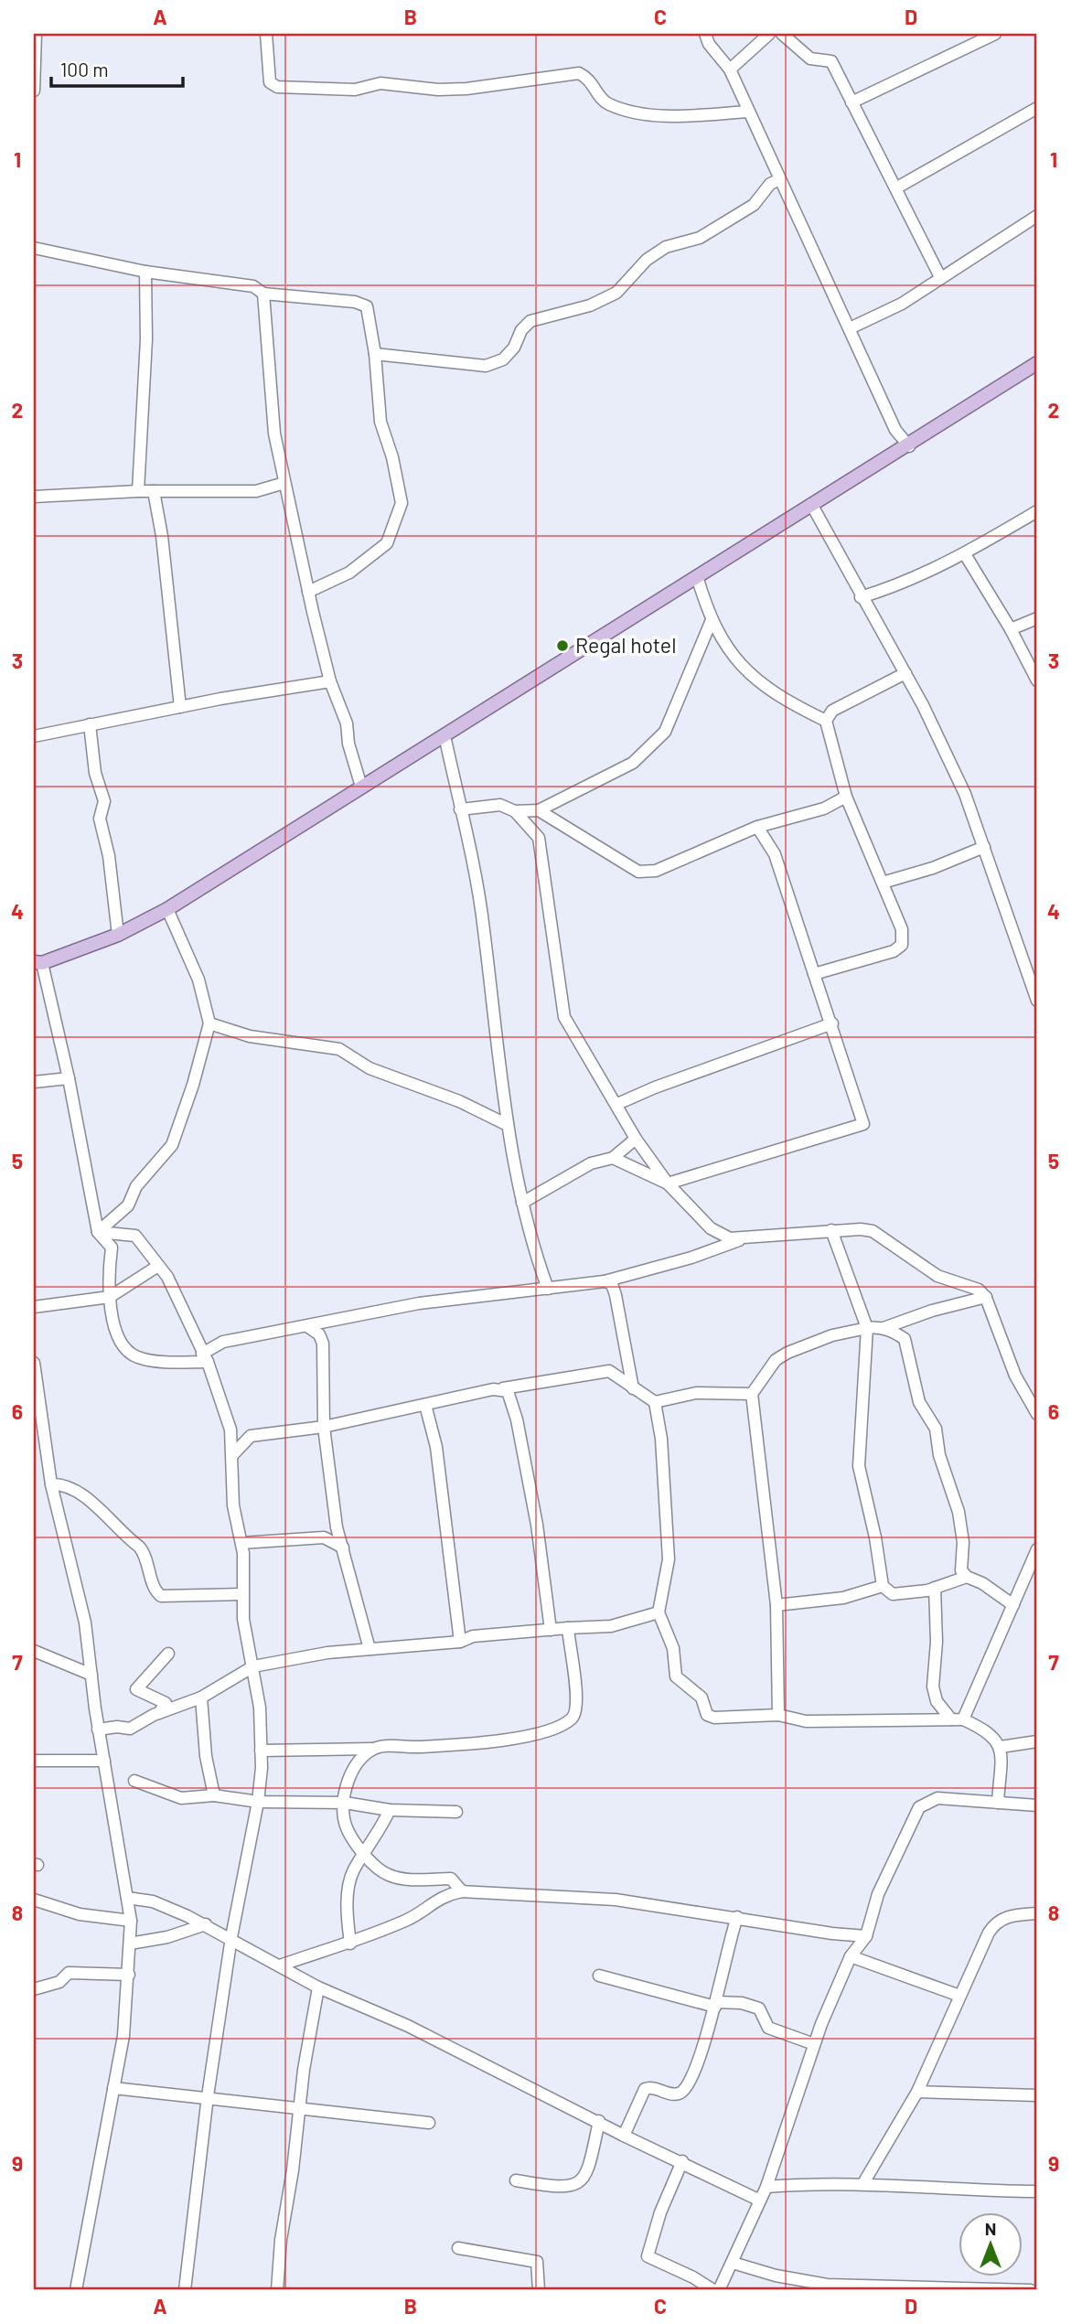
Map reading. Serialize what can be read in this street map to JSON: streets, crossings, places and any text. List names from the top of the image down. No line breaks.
{"places":["Regal hotel"],"scale_bar":"100 m","north":"top","grid":{"columns":["A","B","C","D"],"rows":["1","2","3","4","5","6","7","8","9"]}}
